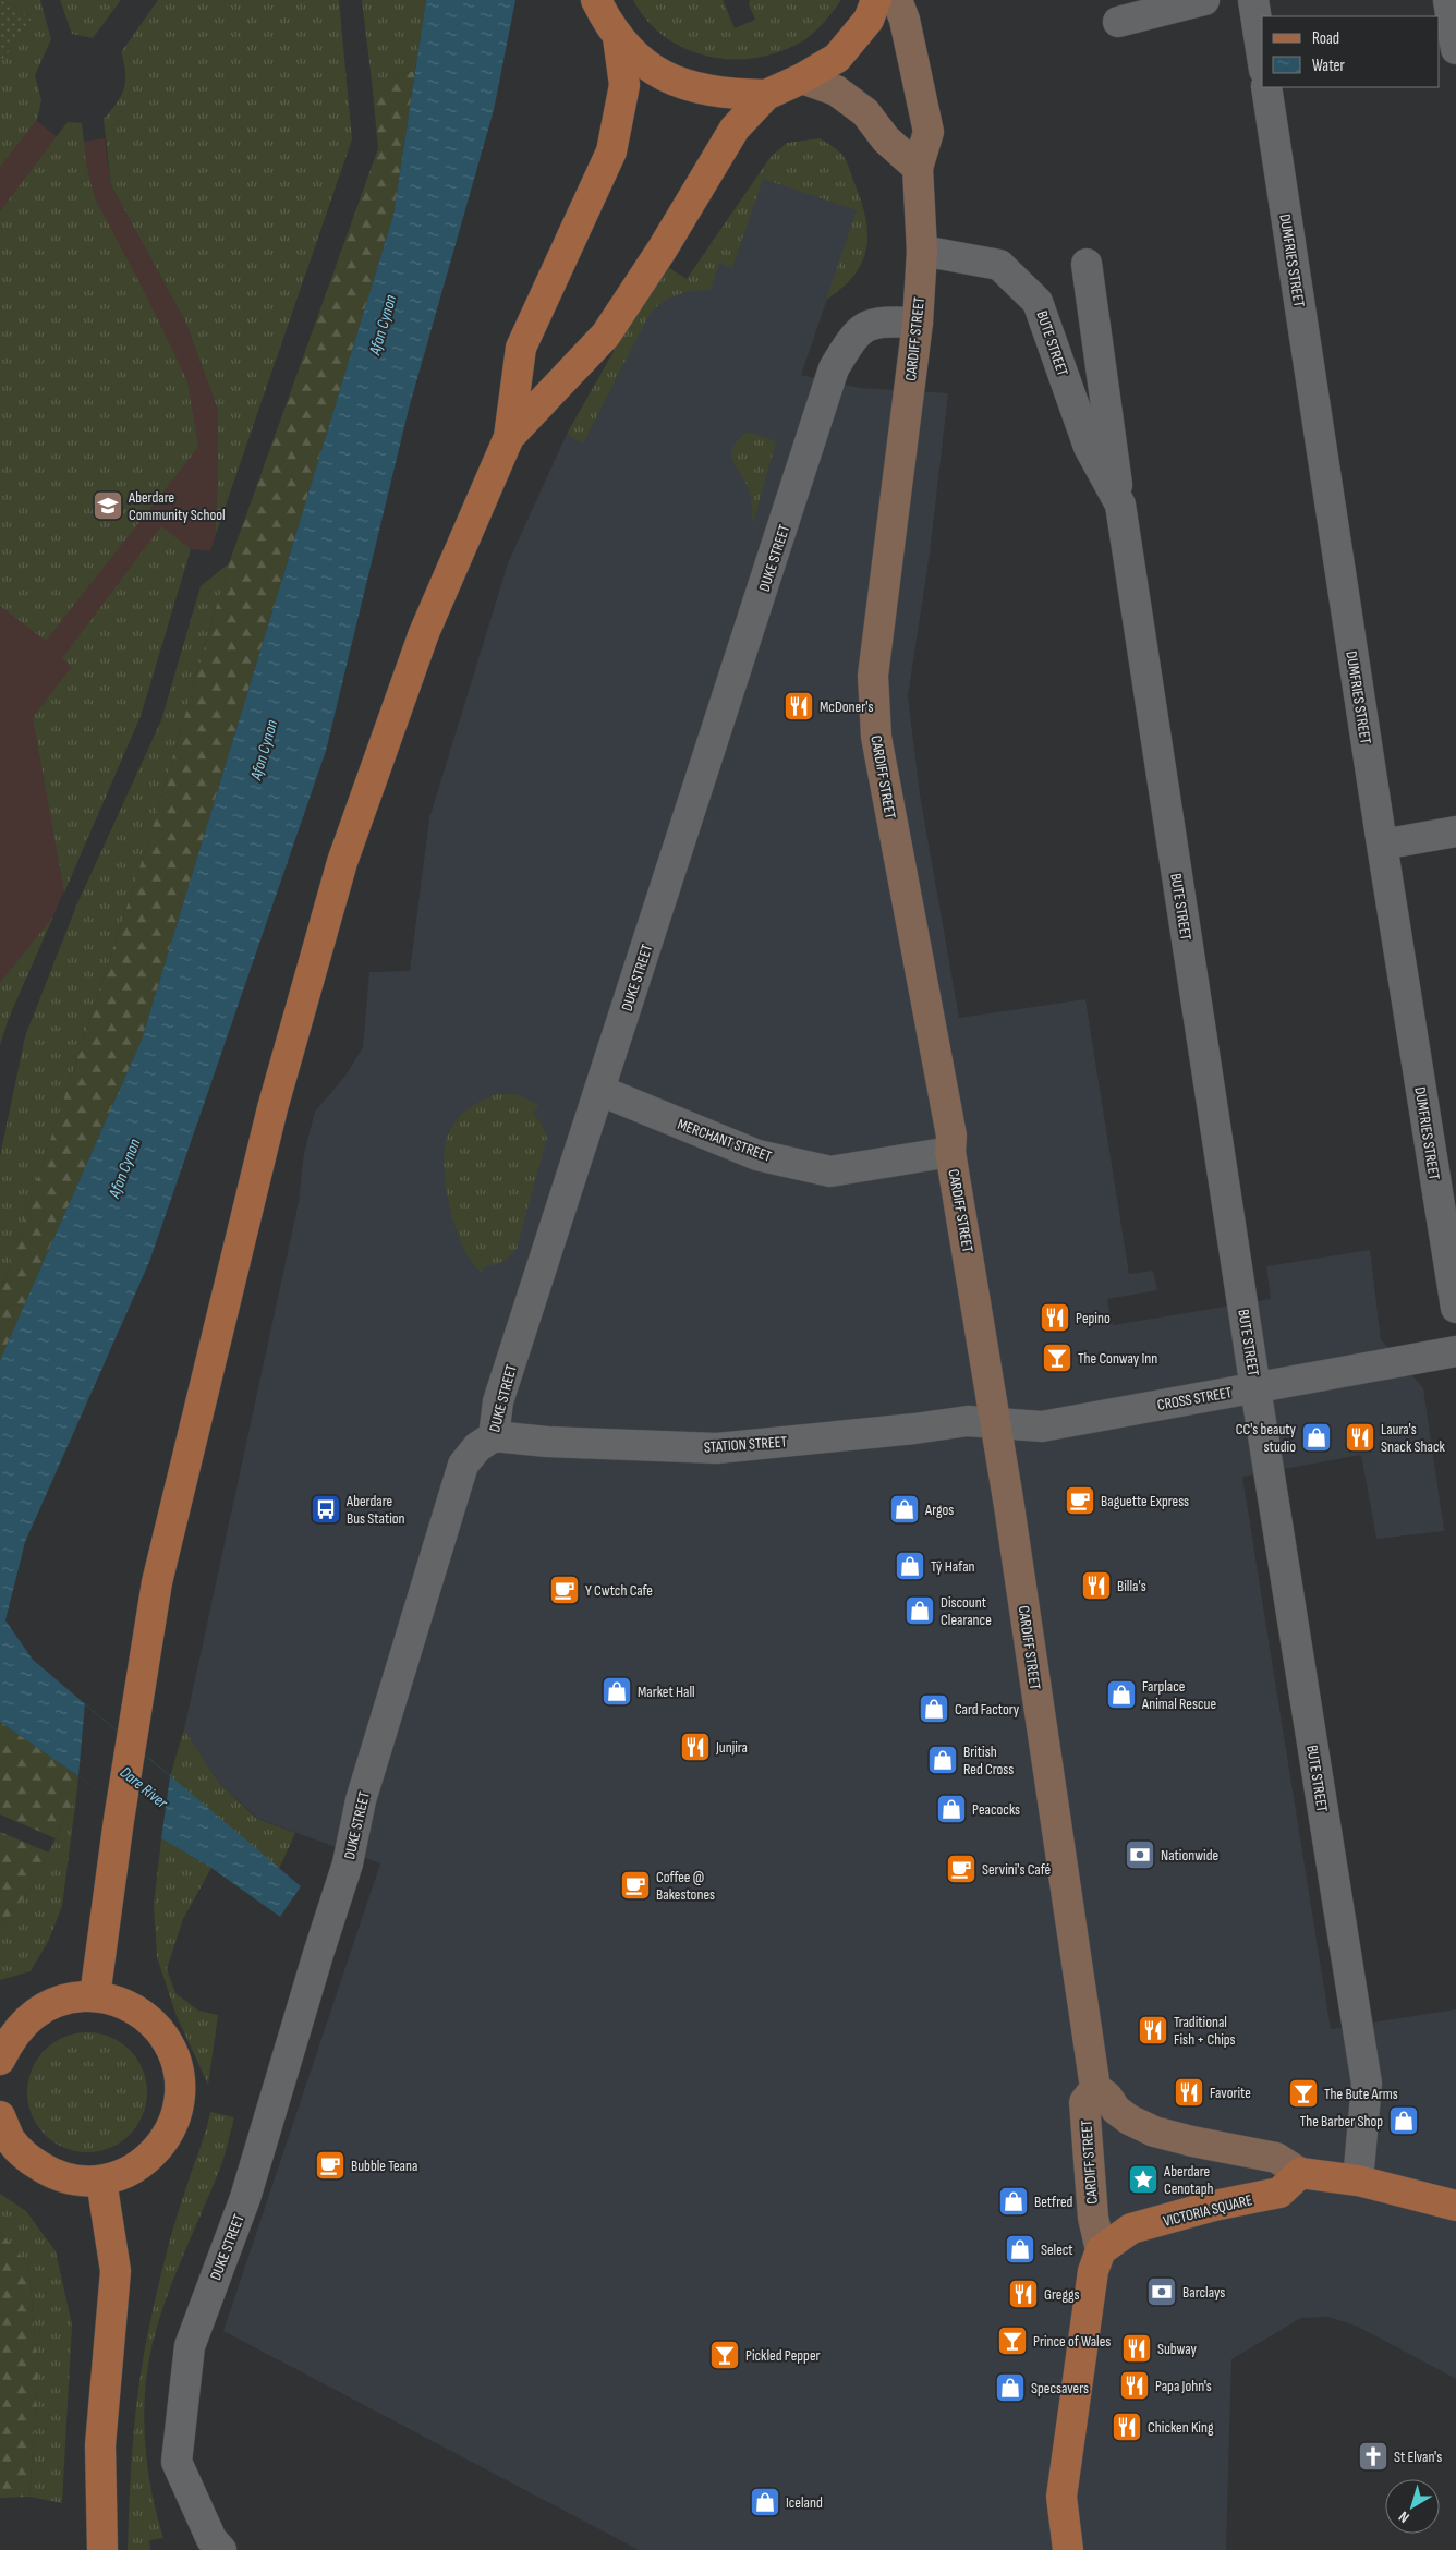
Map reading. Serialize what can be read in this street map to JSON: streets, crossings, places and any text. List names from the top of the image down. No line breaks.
{"streets":{"main road":["CARDIFF STREET","VICTORIA SQUARE"],"street":["DUMFRIES STREET","BUTE STREET","DUKE STREET","MERCHANT STREET","CROSS STREET","STATION STREET"]},"crossings":[["CARDIFF STREET","BUTE STREET"],["CARDIFF STREET","DUKE STREET"],["CARDIFF STREET","MERCHANT STREET"],["CARDIFF STREET","CROSS STREET"],["CARDIFF STREET","STATION STREET"],["CARDIFF STREET","VICTORIA SQUARE"],["BUTE STREET","CROSS STREET"],["DUKE STREET","MERCHANT STREET"],["DUKE STREET","STATION STREET"],["CROSS STREET","STATION STREET"]],"water":["Afon Cynon","Dare River"],"places":{"school or university":["Aberdare Community School"],"restaurant":["McDoner's","Pepino","Laura's Snack Shack","Billa's","Junjira","Traditional Fish + Chips","Favorite","Greggs","Subway","Papa John's","Chicken King"],"bar":["The Conway Inn","The Bute Arms","Prince of Wales","Pickled Pepper"],"shop":["CC's beauty studio","Argos","Tŷ Hafan","Discount Clearance","Market Hall","Farplace Animal Rescue","Card Factory","British Red Cross","Peacocks","The Barber Shop","Betfred","Select","Specsavers","Iceland"],"cafe":["Baguette Express","Y Cwtch Cafe","Servini's Café","Coffee @ Bakestones","Bubble Teana"],"bus stop":["Aberdare Bus Station"],"bank":["Nationwide","Barclays"],"place":["Aberdare Cenotaph"],"church":["St Elvan's"]},"legend":["Road","Water"],"north":"bottom left"}
